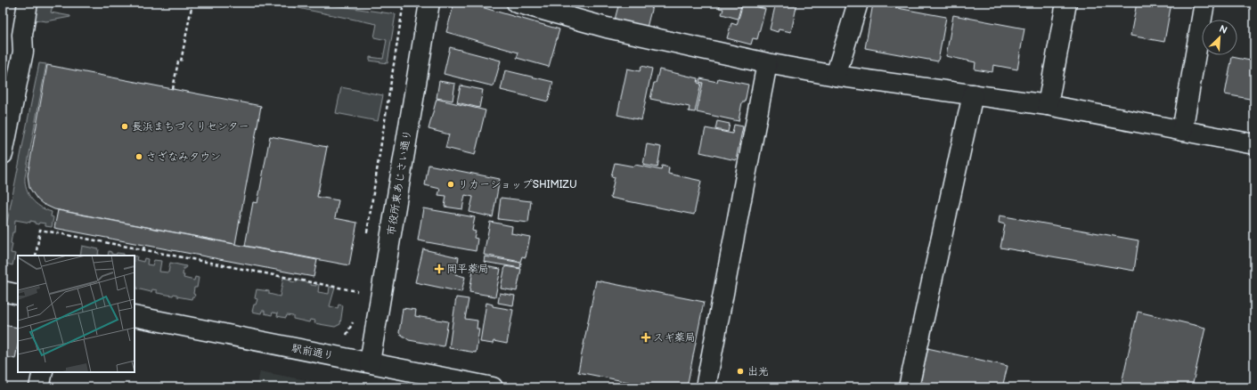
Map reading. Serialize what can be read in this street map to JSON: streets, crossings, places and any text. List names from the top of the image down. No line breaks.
{"streets":{"street":["市役所東あじさい通り","駅前通り"]},"crossings":[["市役所東あじさい通り","駅前通り"]],"places":{"other":["長浜まちづくりセンター","さざなみタウン","リカーショップSHIMIZU","出光"],"health":["岡平薬局","スギ薬局"]},"north":"top right"}
